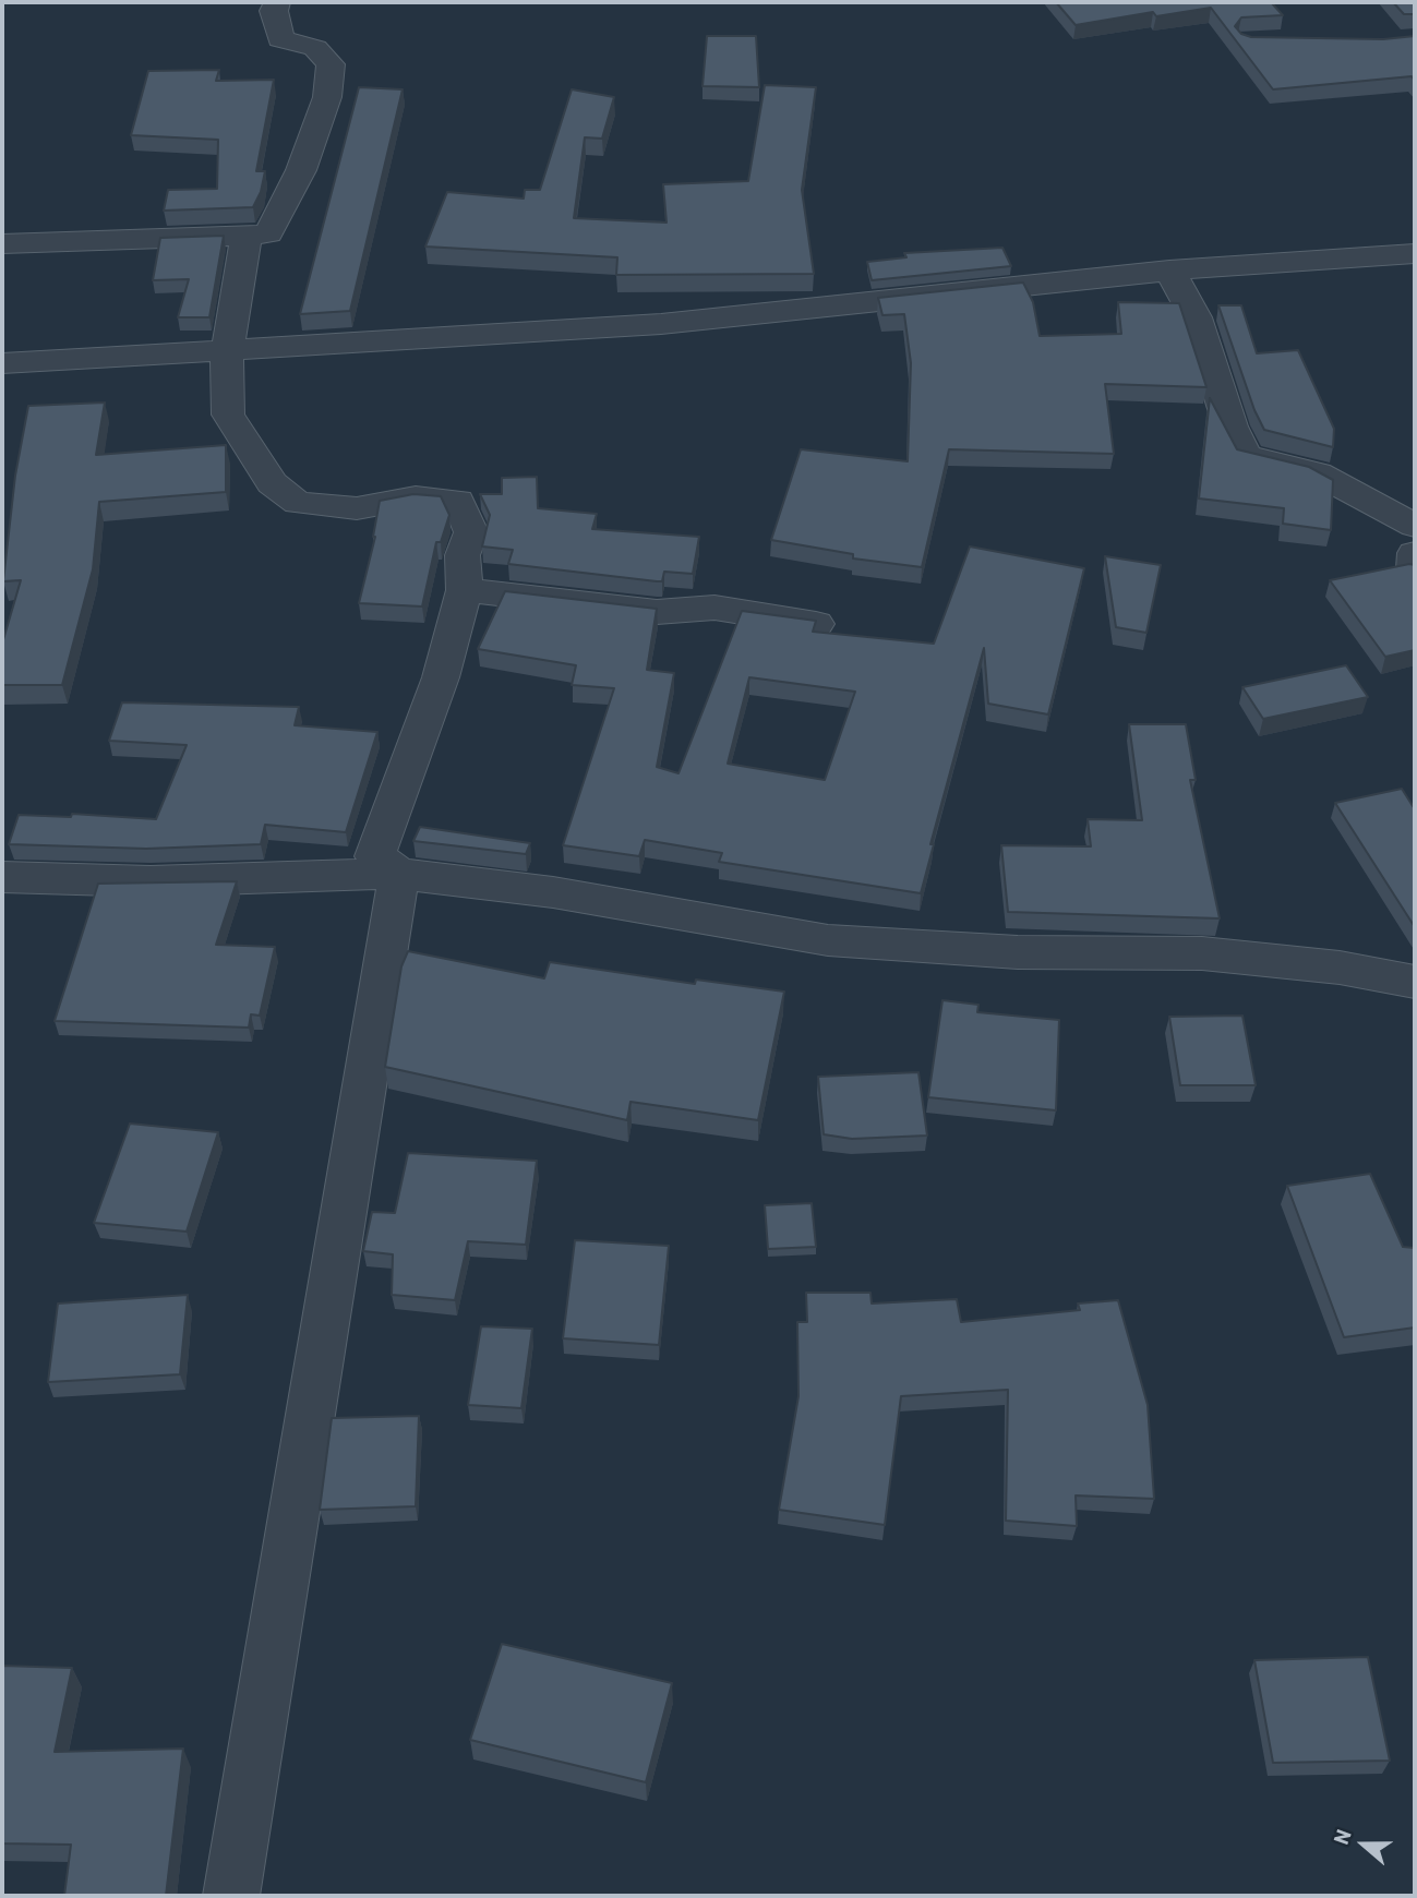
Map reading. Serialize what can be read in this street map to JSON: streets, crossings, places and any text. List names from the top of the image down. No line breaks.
{"north":"left"}
